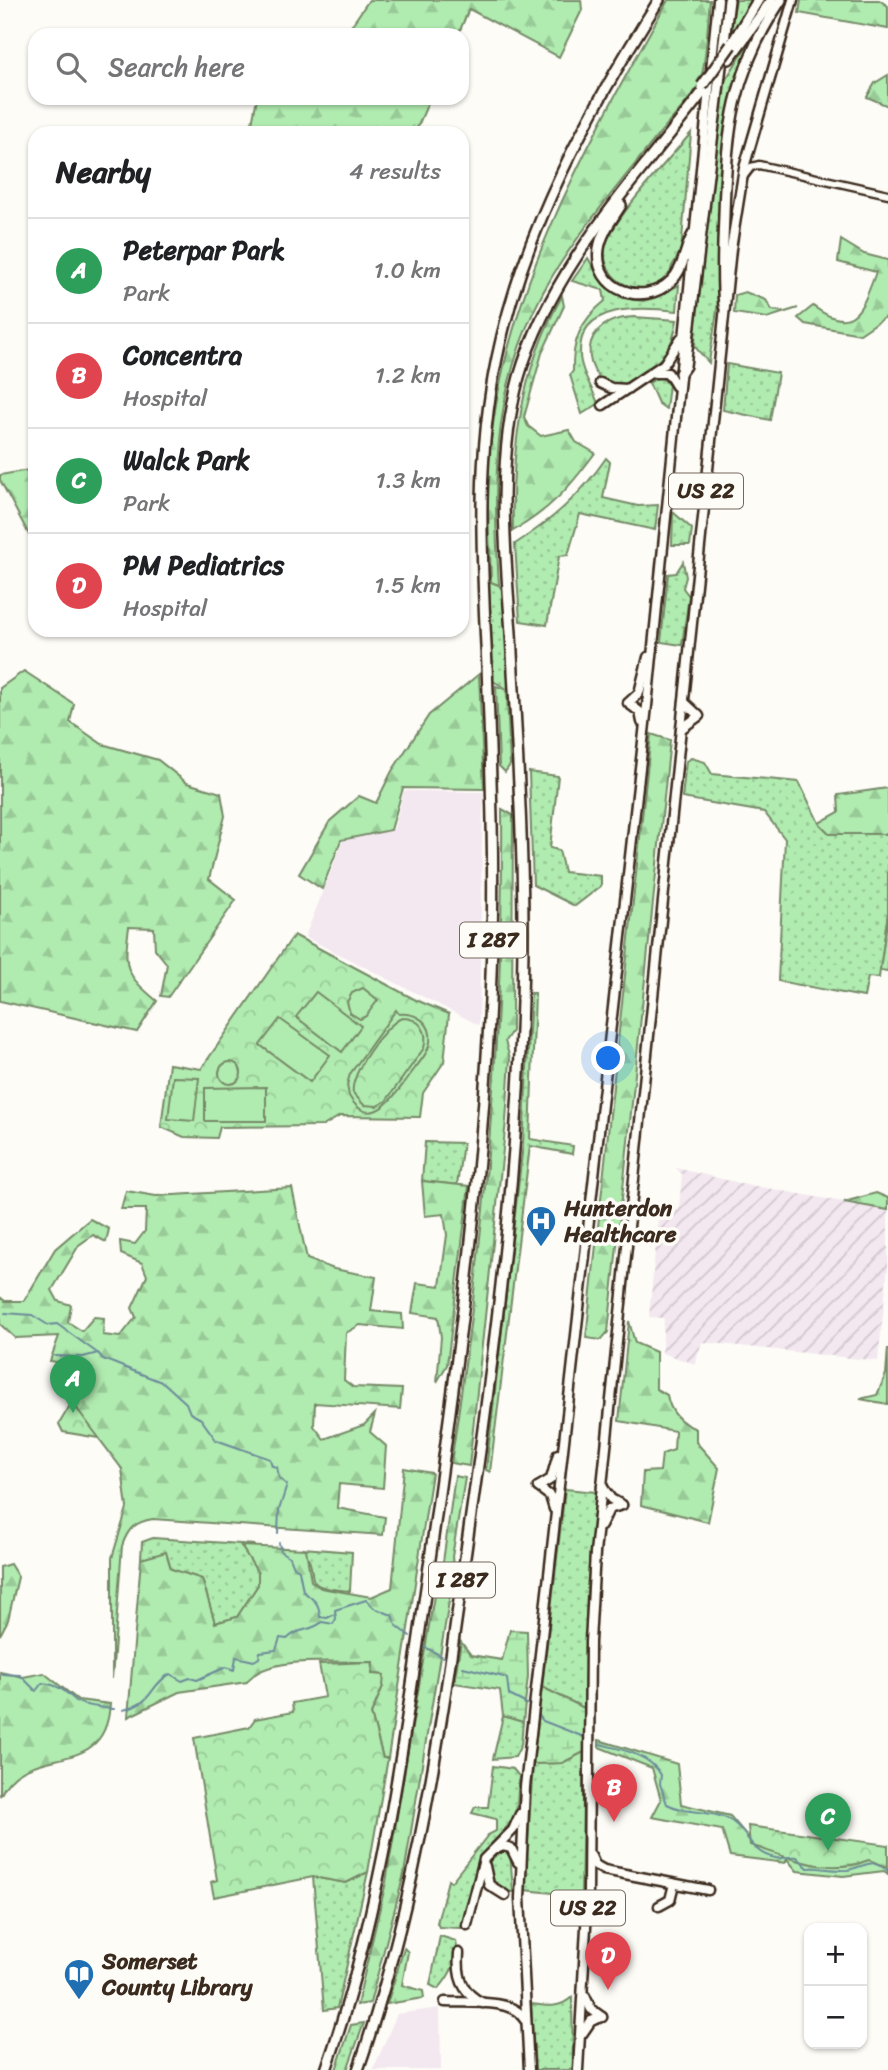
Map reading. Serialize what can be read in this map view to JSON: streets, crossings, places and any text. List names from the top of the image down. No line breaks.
{"streets":{"highway":["US 22","I 287"]},"places":{"hospital":["Hunterdon Healthcare"],"library":["Somerset County Library"]},"page":{"search":"Search here","heading":["Nearby","4 results"],"list":[{"mark":"A","name":"Peterpar Park","note":"Park","value":"1.0 km"},{"mark":"B","name":"Concentra","note":"Hospital","value":"1.2 km"},{"mark":"C","name":"Walck Park","note":"Park","value":"1.3 km"},{"mark":"D","name":"PM Pediatrics","note":"Hospital","value":"1.5 km"}],"pins":["A","B","C","D"],"map_buttons":["+","−"]}}
